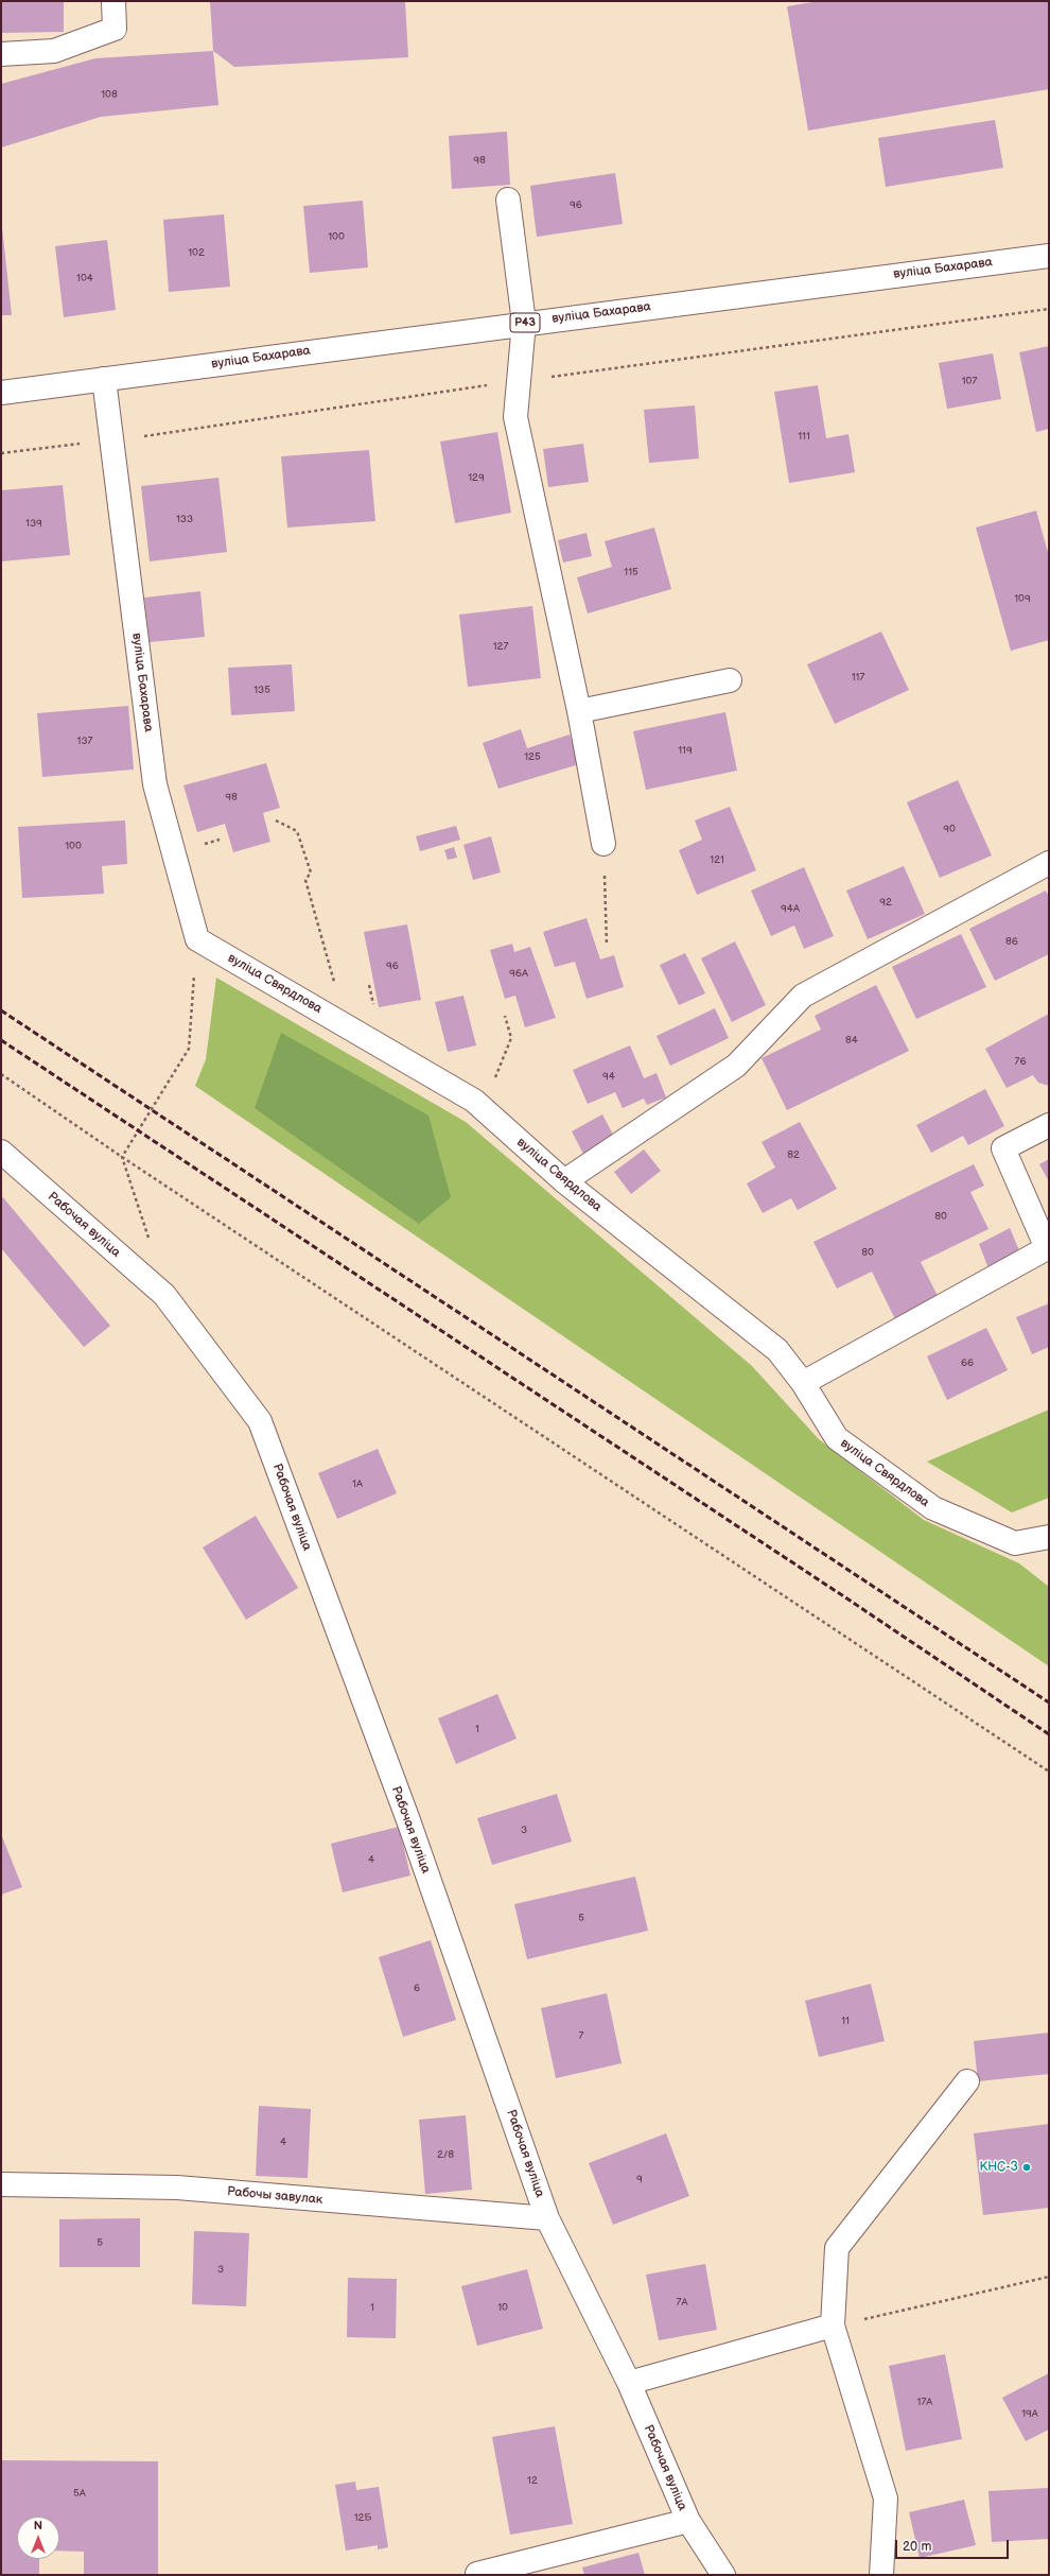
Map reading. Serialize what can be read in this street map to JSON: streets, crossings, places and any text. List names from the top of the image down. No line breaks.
{"streets":{"street":["вуліца Бахарава","Р43","вуліца Свярдлова","Рабочая вуліца","Рабочы завулак"]},"crossings":[["вуліца Бахарава","вуліца Свярдлова"],["Рабочая вуліца","Рабочы завулак"]],"places":["КНС-3"],"house_numbers":["108","98","96","100","102","104","107","111","129","133","139","115","109","127","117","135","137","119","125","98","90","100","121","92","94А","86","96","96А","84","76","94","82","80","80","66","1А","1","3","4","5","6","11","7","4","2/8","9","5","3","7А","1","10","17А","19А","12","5А","12Б"],"scale_bar":"20 m","north":"top"}
